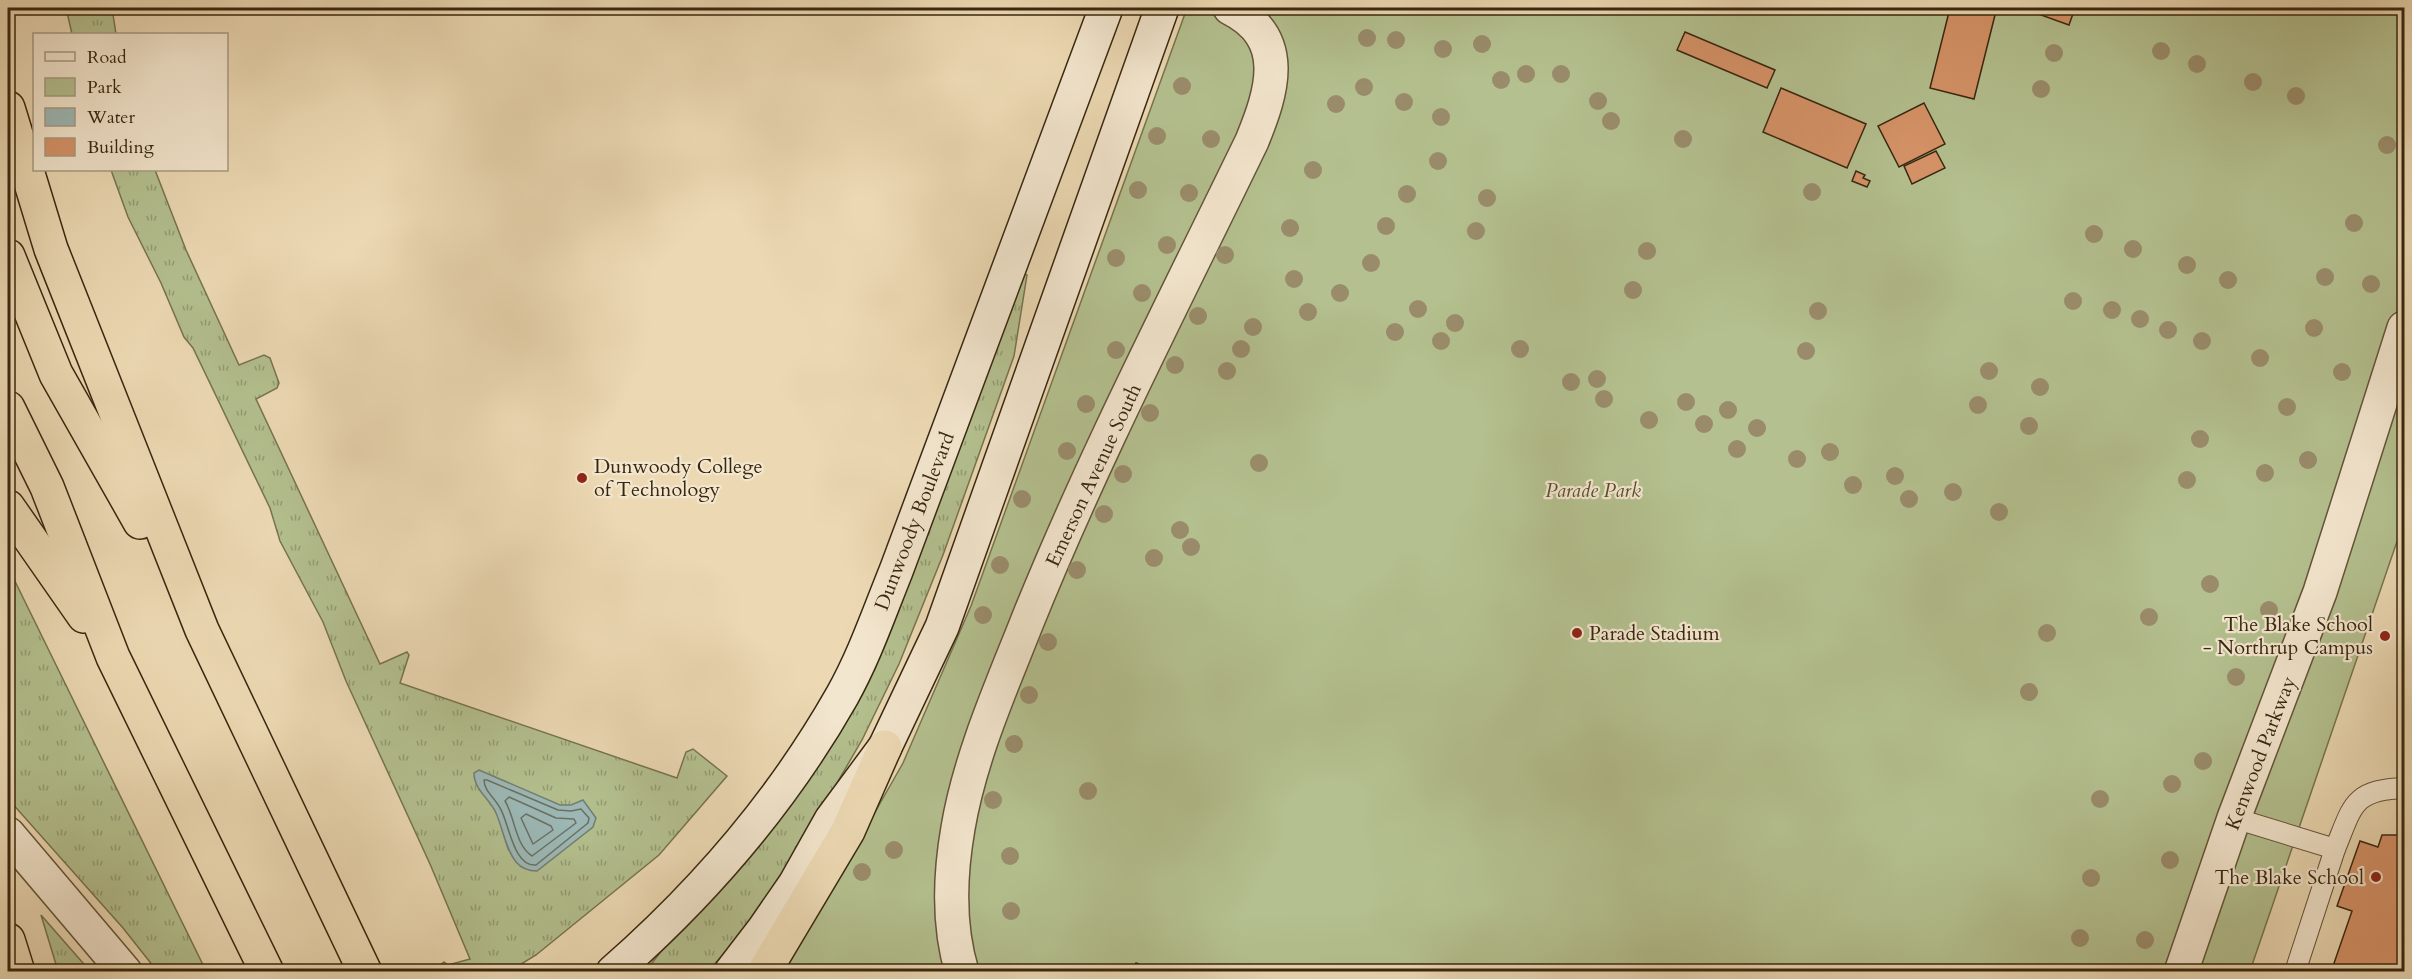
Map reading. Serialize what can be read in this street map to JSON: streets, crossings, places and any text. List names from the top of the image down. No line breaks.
{"streets":{"main road":["Emerson Avenue South","Dunwoody Boulevard","Kenwood Parkway"]},"parks":["Parade Park"],"places":["Dunwoody College of Technology","Parade Stadium","The Blake School - Northrup Campus","The Blake School"],"legend":["Road","Park","Water","Building"]}
